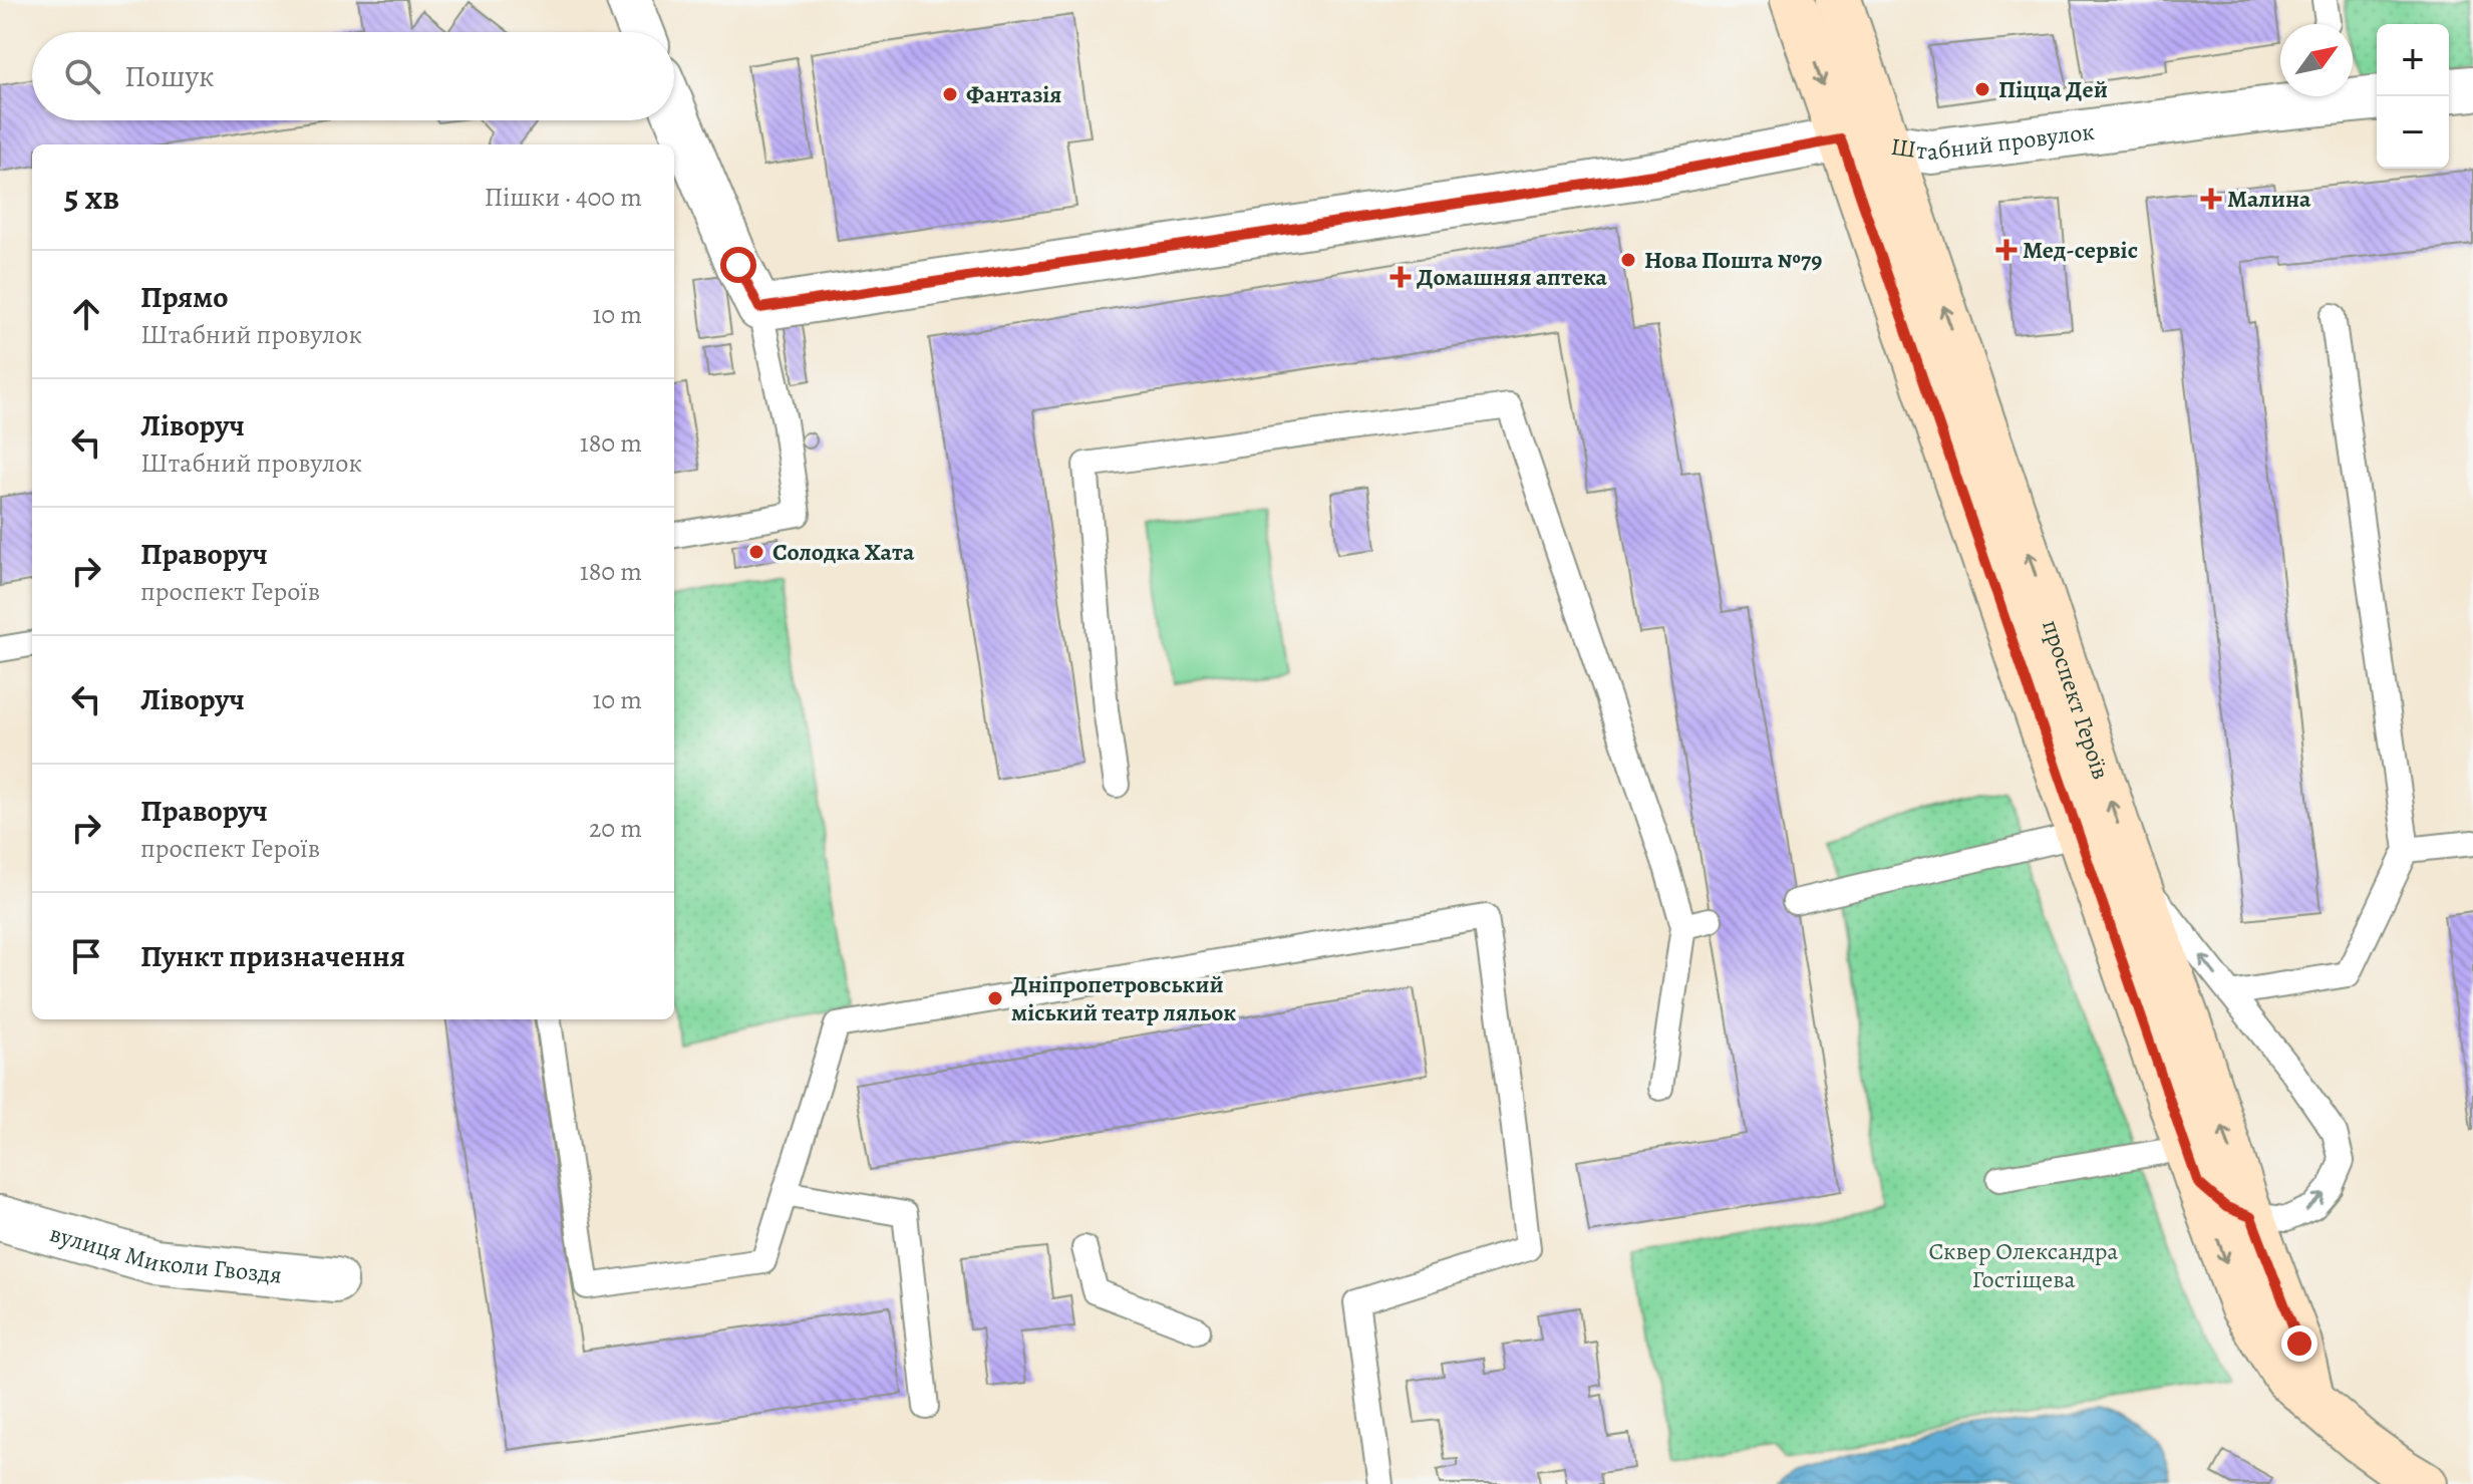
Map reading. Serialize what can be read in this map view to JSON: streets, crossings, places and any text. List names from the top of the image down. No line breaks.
{"streets":{"main road":["проспект Героїв"],"street":["Штабний провулок","вулиця Миколи Гвоздя"]},"crossings":[["Штабний провулок","проспект Героїв"]],"parks":["Сквер Олександра Гостіщева"],"places":{"other":["Піцца Дей","Фантазія","Нова Пошта №79","Солодка Хата","Дніпропетровський міський театр ляльок"],"health":["Малина","Мед-сервіс","Домашняя аптека"]},"north":"top right","page":{"map_buttons":["+","−"],"search":"Пошук","heading":["5 хв","Пішки · 400 m"],"list":[["Прямо","Штабний провулок","10 m"],["Ліворуч","Штабний провулок","180 m"],["Праворуч","проспект Героїв","180 m"],["Ліворуч","10 m"],["Праворуч","проспект Героїв","20 m"],"Пункт призначення"]}}
